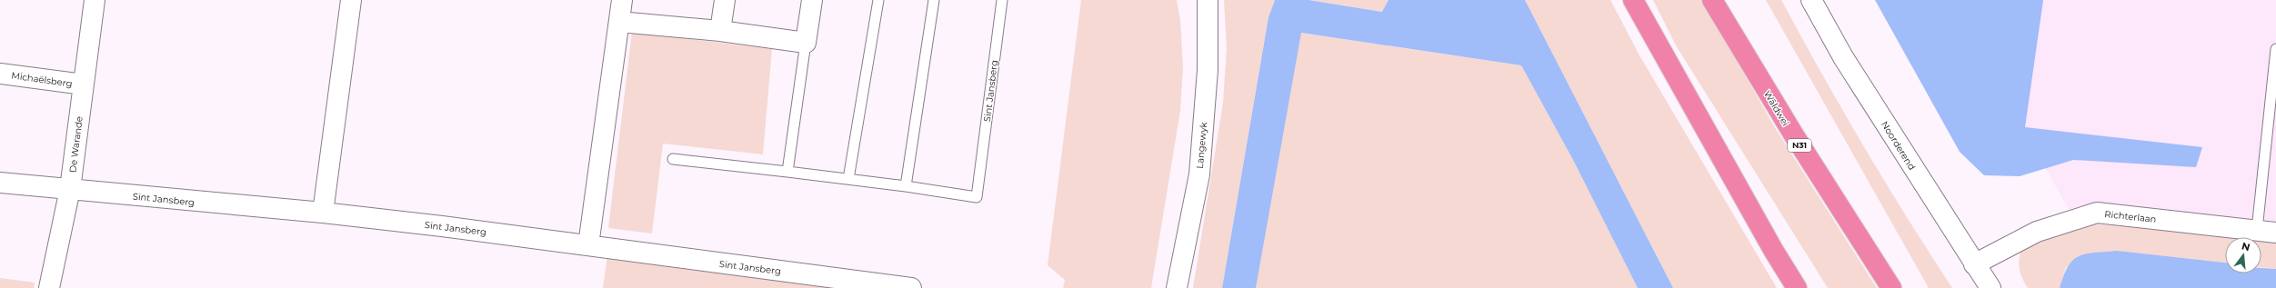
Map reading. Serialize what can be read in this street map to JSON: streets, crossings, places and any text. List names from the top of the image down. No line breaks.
{"streets":{"highway":["Wâldwei","N31"],"street":["Michaëlsberg","Sint Jansberg","De Warande","Langewyk","Noorderend","Richterlaan"]},"crossings":[["Michaëlsberg","De Warande"],["Sint Jansberg","De Warande"],["Noorderend","Richterlaan"]],"north":"top"}
